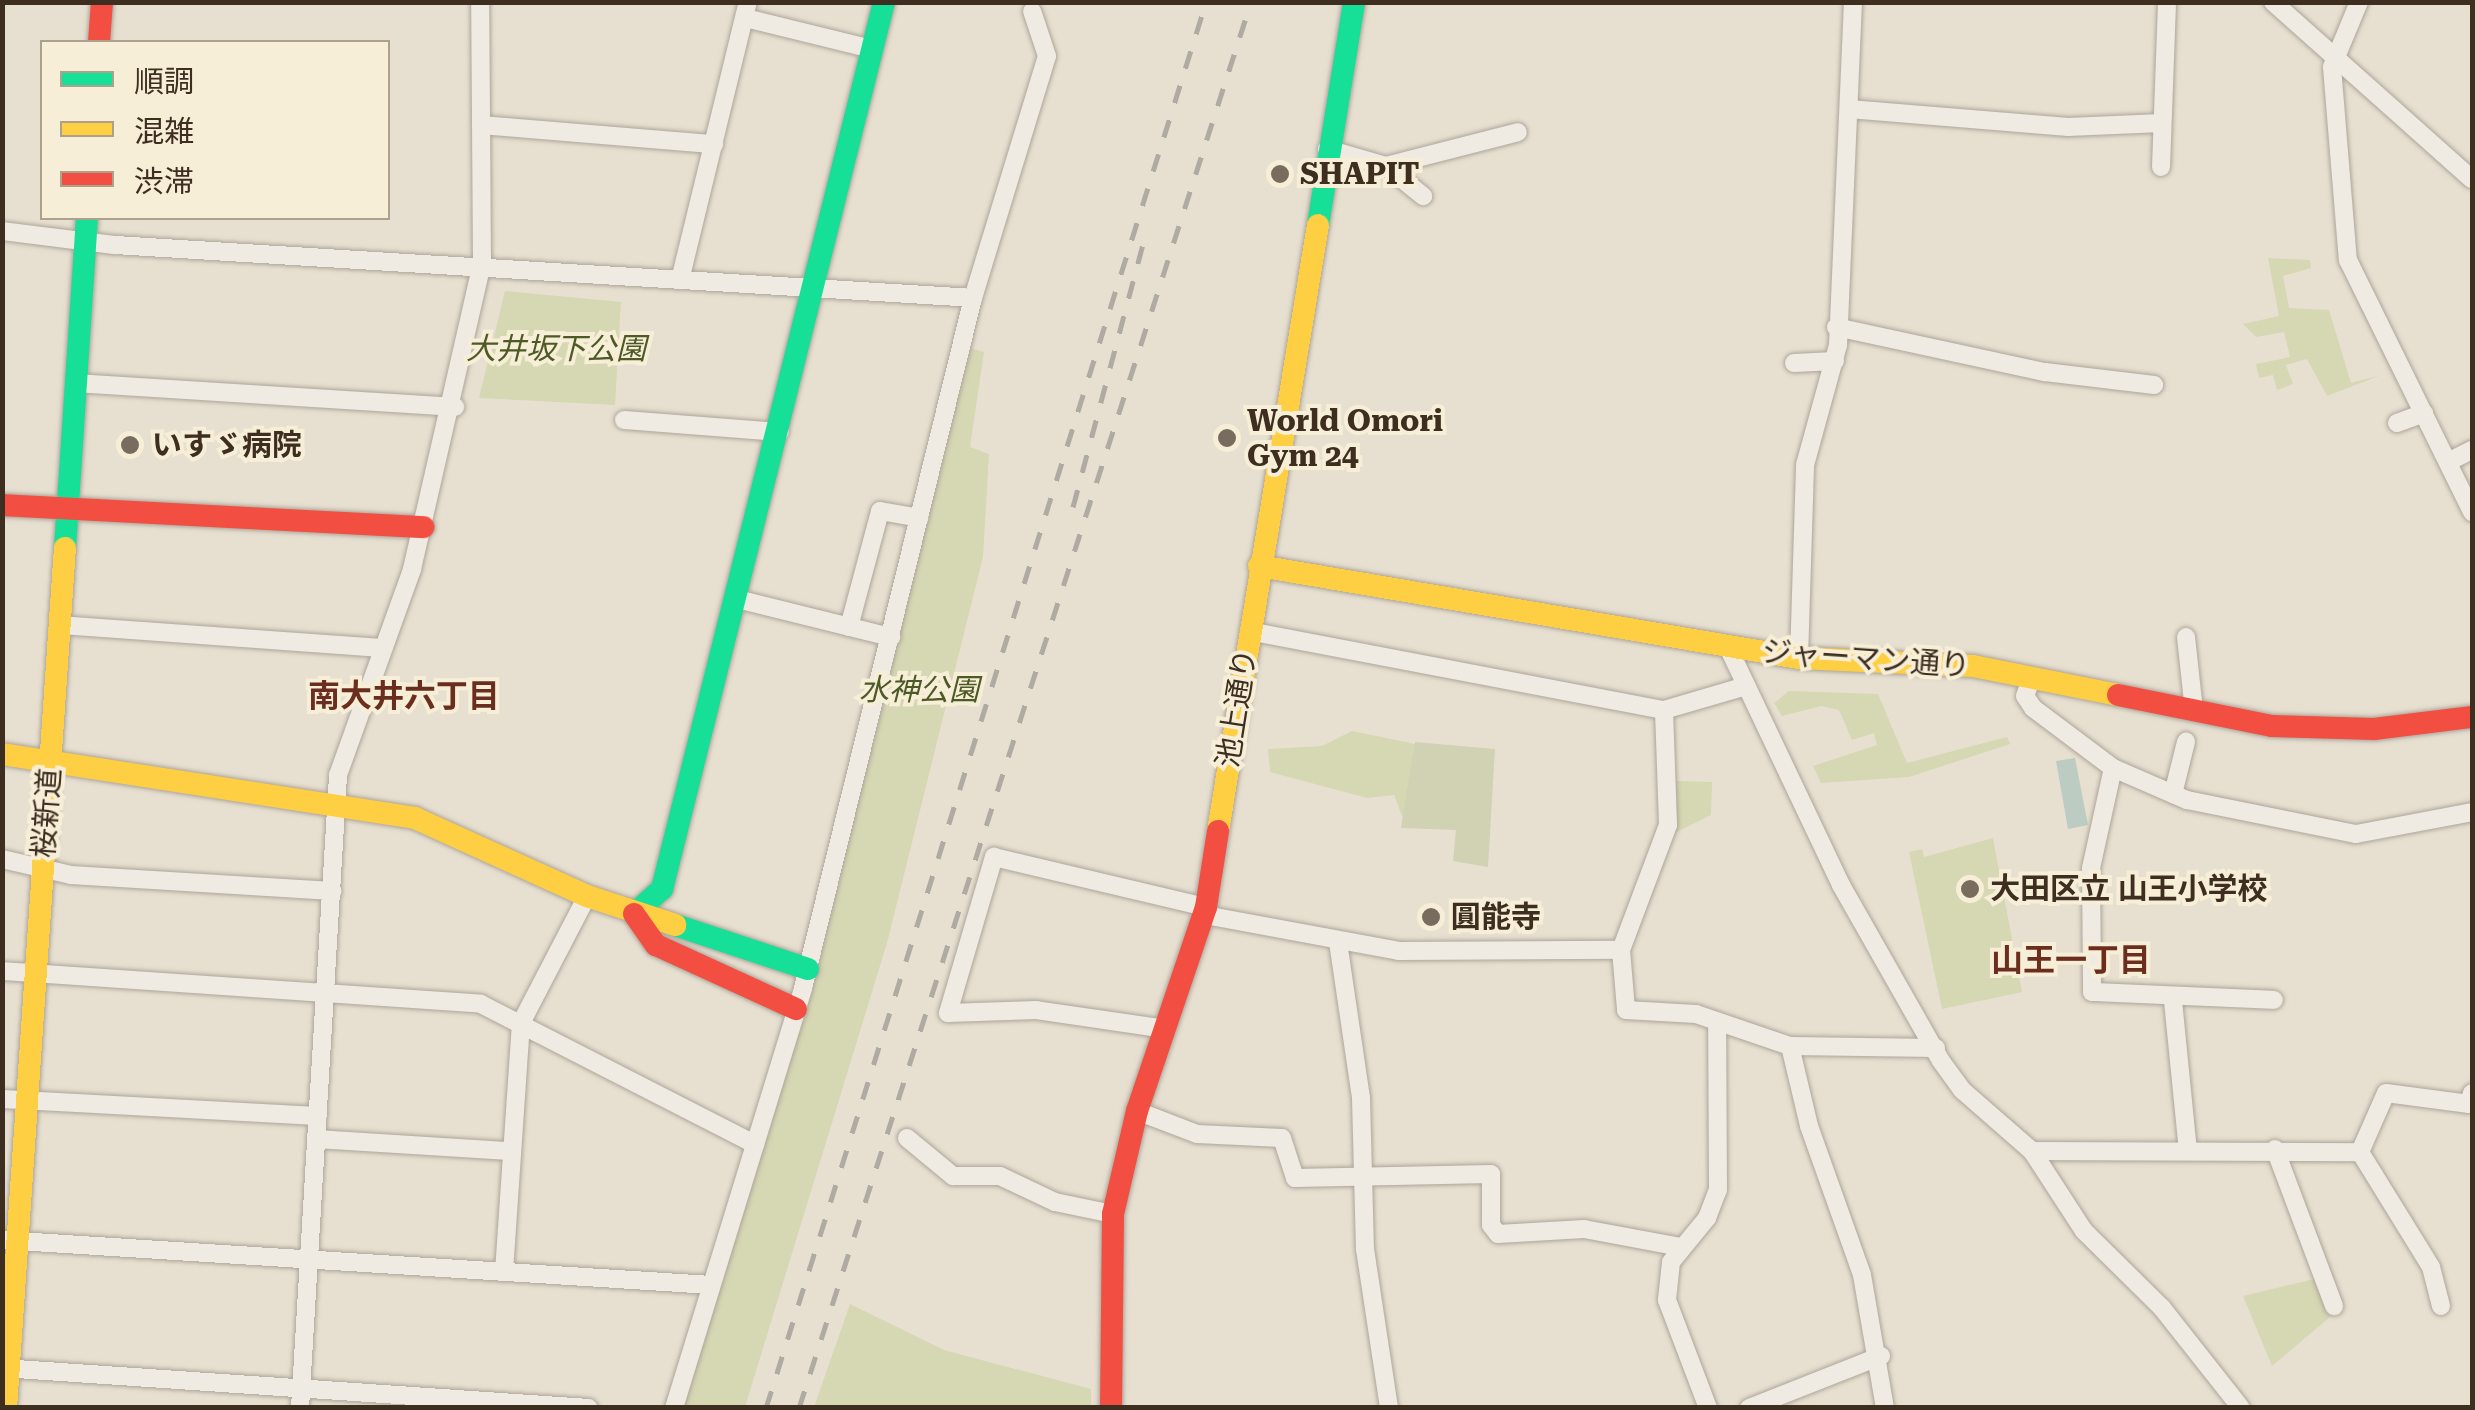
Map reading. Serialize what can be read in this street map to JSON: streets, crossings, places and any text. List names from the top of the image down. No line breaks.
{"streets":{"street":["ジャーマン通り","池上通り","桜新道"]},"crossings":[["ジャーマン通り","池上通り"]],"districts":["南大井六丁目","山王一丁目"],"parks":["大井坂下公園","水神公園"],"places":["SHAPIT","World Omori Gym 24","いすゞ病院","大田区立 山王小学校","圓能寺"],"legend":["順調","混雑","渋滞"]}
